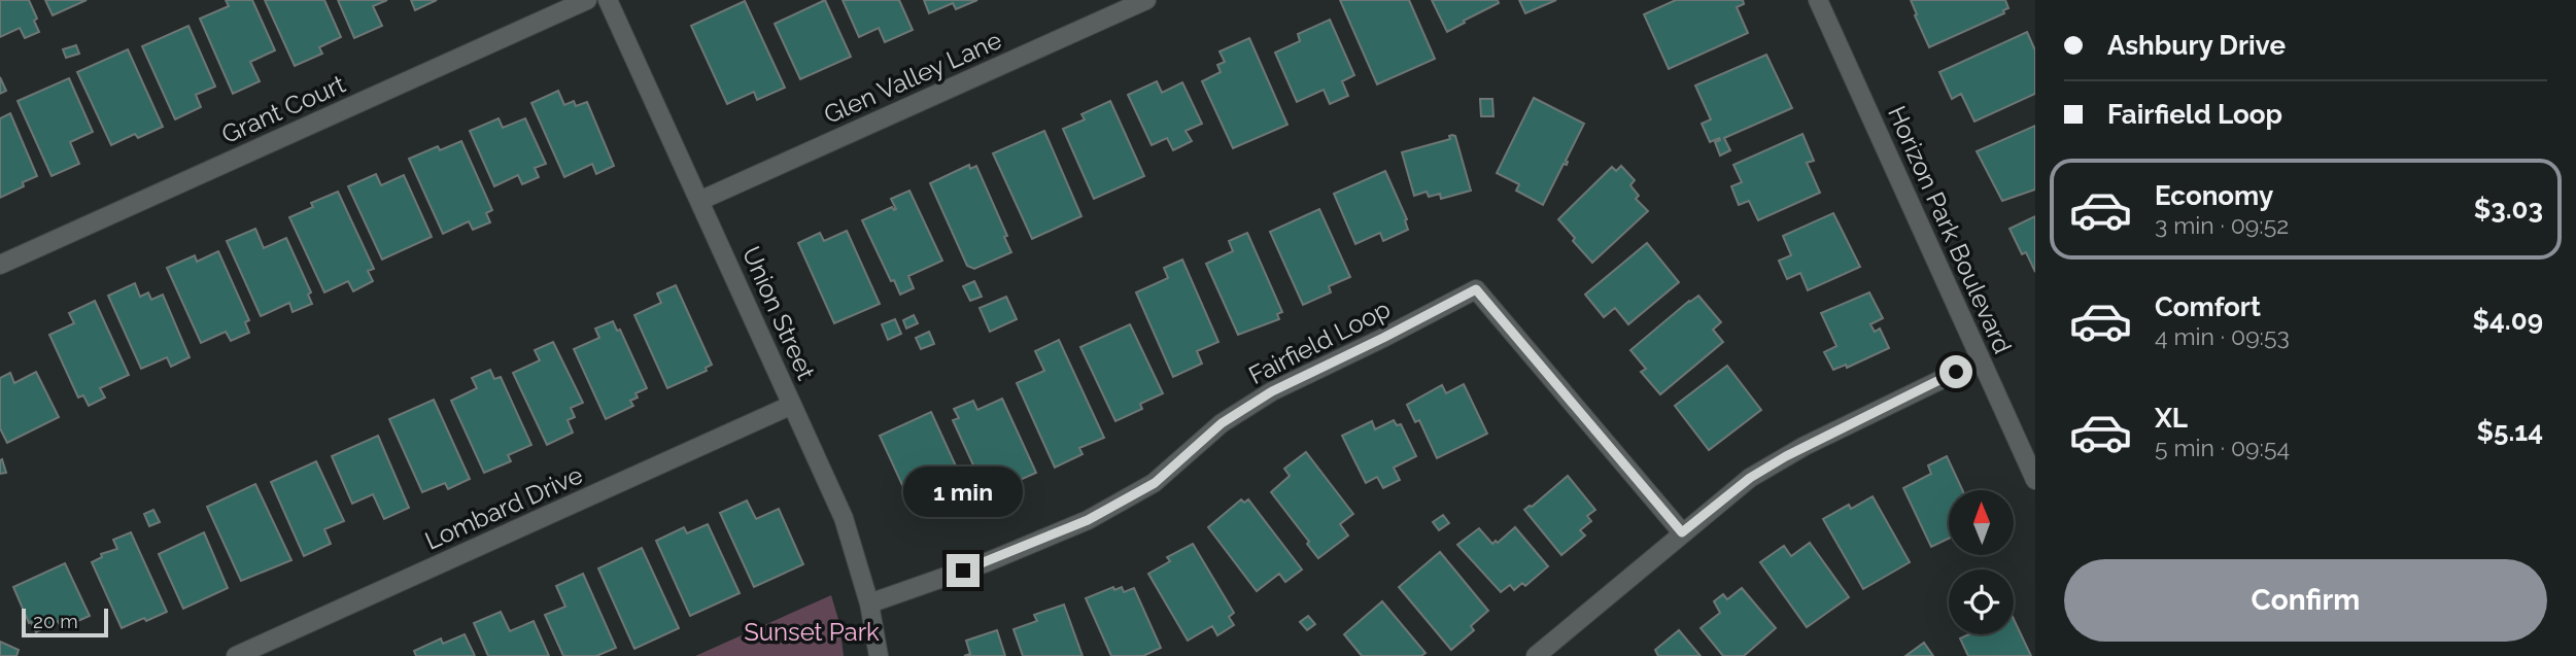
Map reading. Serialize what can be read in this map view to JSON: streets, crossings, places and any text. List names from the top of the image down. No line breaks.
{"streets":{"street":["Glen Valley Lane","Grant Court","Horizon Park Boulevard","Union Street","Fairfield Loop","Lombard Drive"]},"crossings":[["Glen Valley Lane","Union Street"],["Union Street","Fairfield Loop"],["Union Street","Lombard Drive"]],"parks":["Sunset Park"],"scale_bar":"20 m","north":"top","page":{"banner":["Ashbury Drive","Fairfield Loop"],"list":[{"name":"Economy","note":"3 min · 09:52","value":"$3.03"},{"name":"Comfort","note":"4 min · 09:53","value":"$4.09"},{"name":"XL","note":"5 min · 09:54","value":"$5.14"}],"bubble":"1 min","buttons":"Confirm","scale":"20 m"}}
